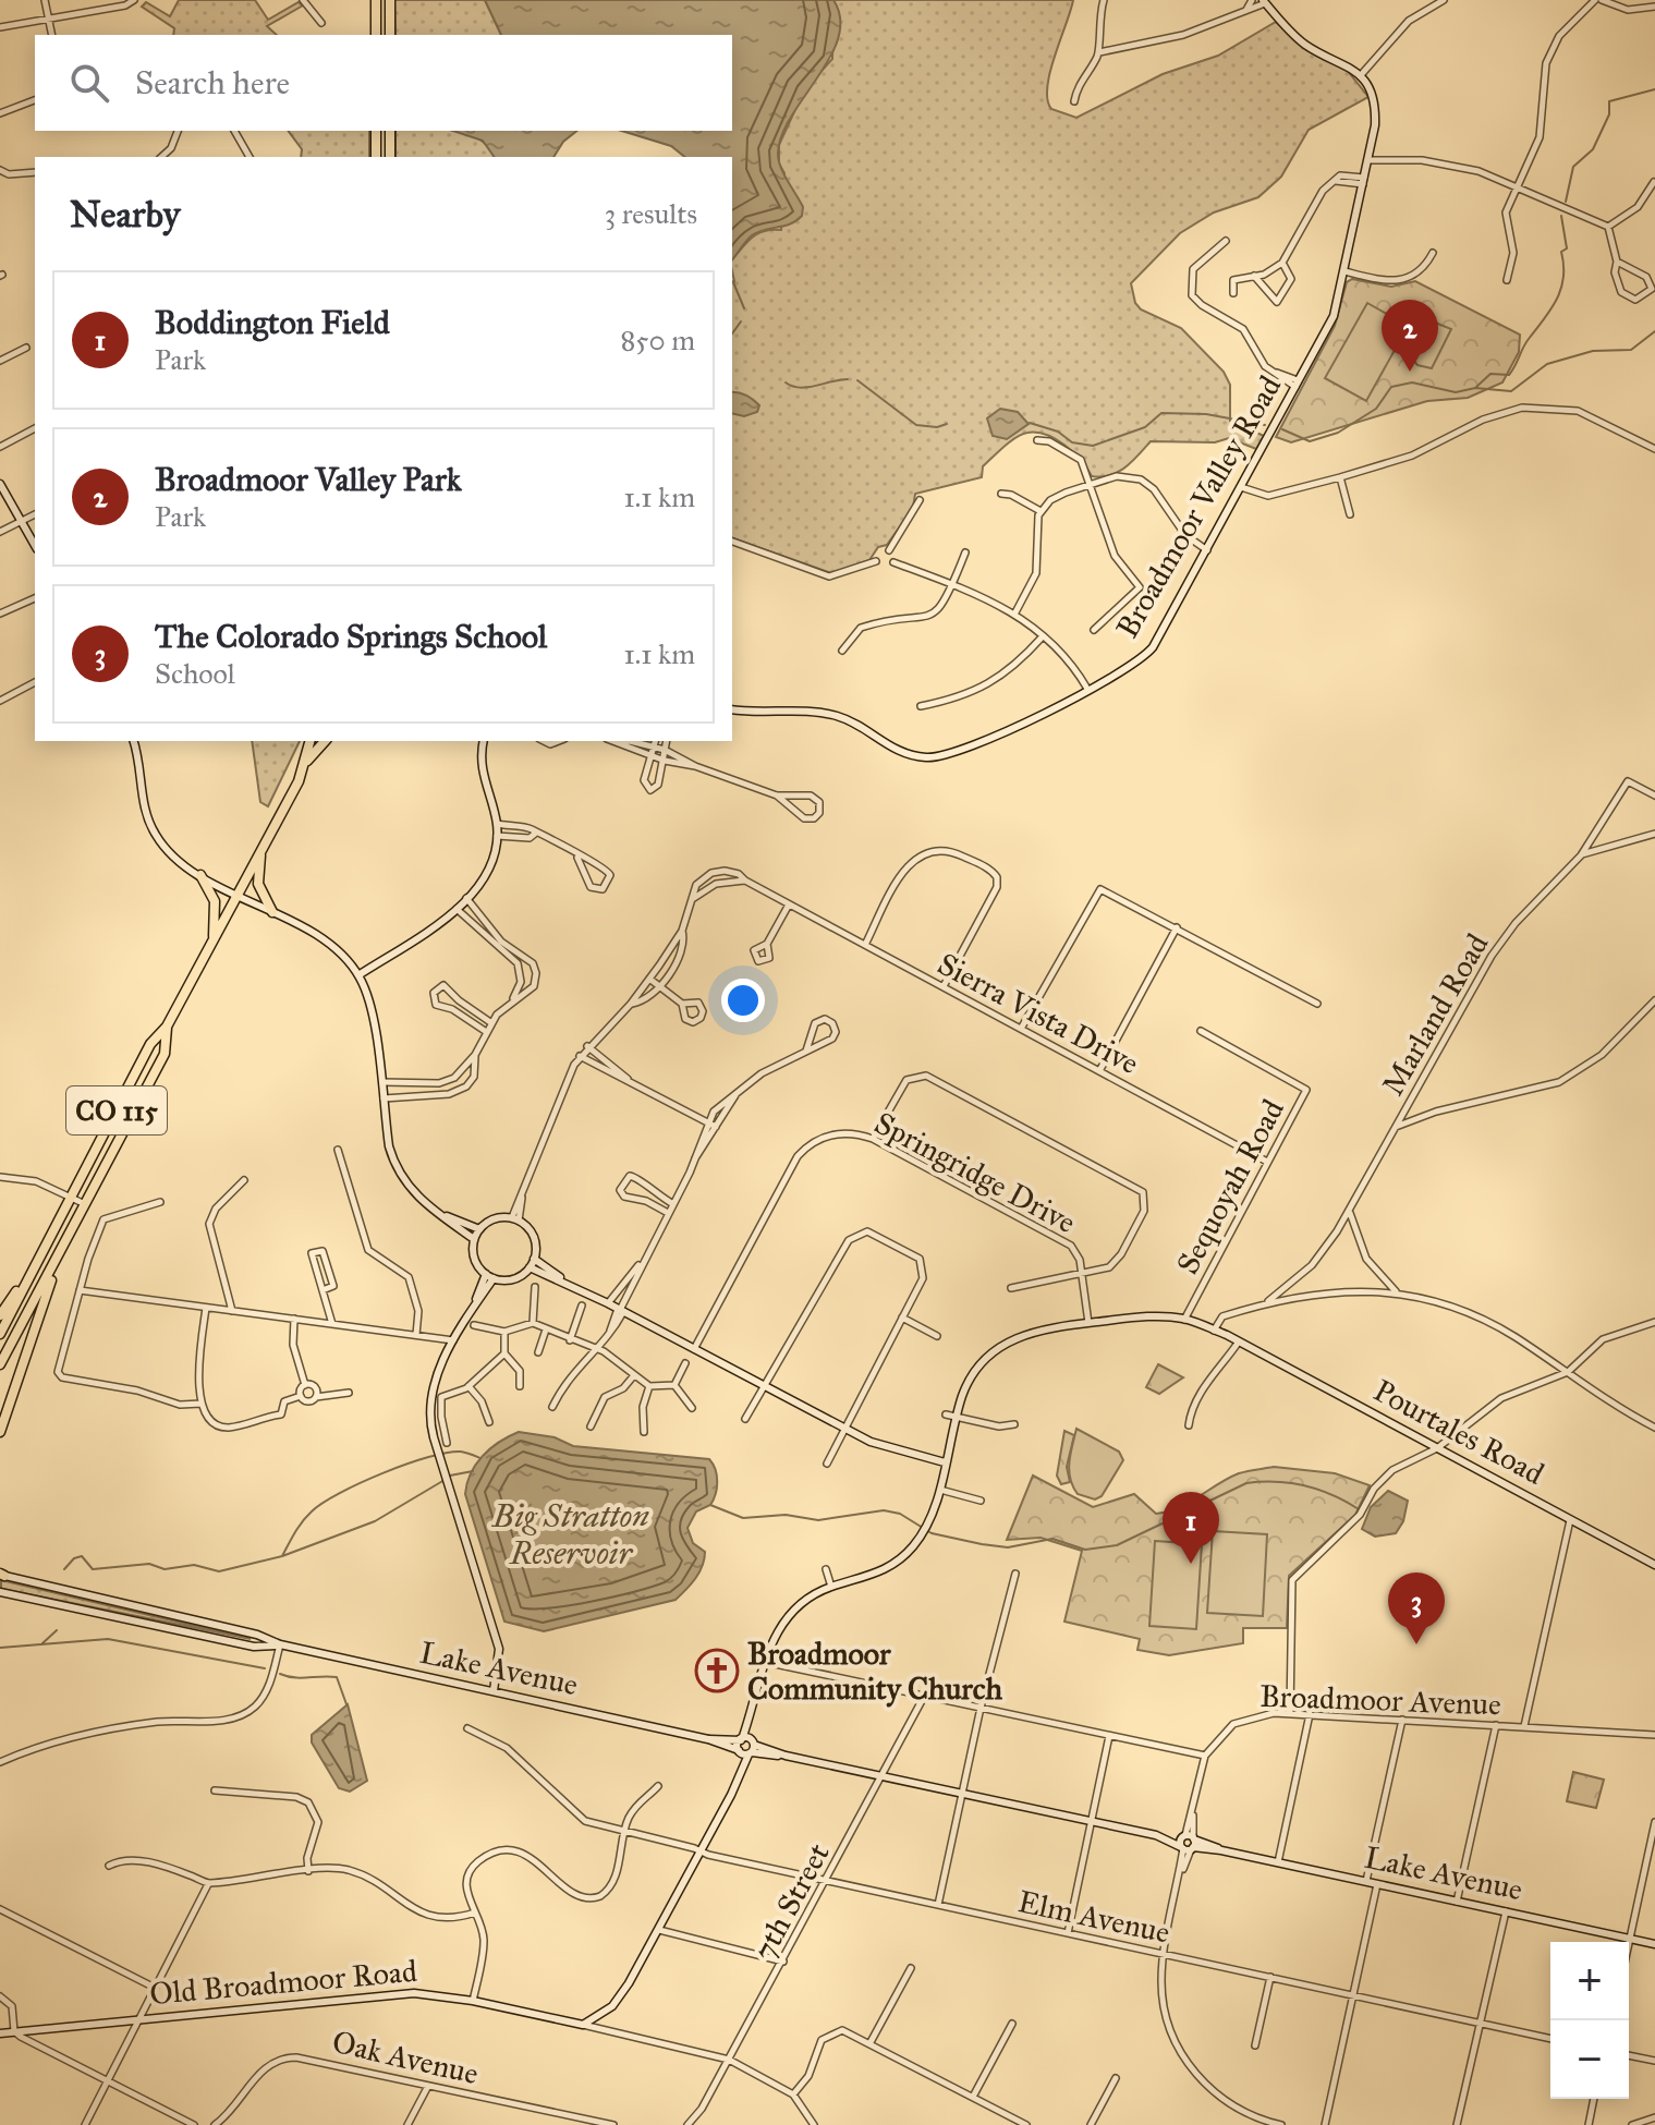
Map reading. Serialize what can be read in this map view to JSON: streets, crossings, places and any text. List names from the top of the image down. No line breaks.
{"streets":{"highway":["CO 115"],"street":["Broadmoor Valley Road","Sierra Vista Drive","Marland Road","Springridge Drive","Sequoyah Road","Pourtales Road","Lake Avenue","Broadmoor Avenue","7th Street","Elm Avenue","Old Broadmoor Road","Oak Avenue"]},"crossings":[["Sierra Vista Drive","Sequoyah Road"],["Springridge Drive","Pourtales Road"],["Sequoyah Road","Pourtales Road"],["Lake Avenue","7th Street"],["7th Street","Elm Avenue"]],"water":["Big Stratton Reservoir"],"places":{"church":["Broadmoor Community Church"]},"page":{"search":"Search here","heading":["Nearby","3 results"],"list":[{"mark":"1","name":"Boddington Field","note":"Park","value":"850 m"},{"mark":"2","name":"Broadmoor Valley Park","note":"Park","value":"1.1 km"},{"mark":"3","name":"The Colorado Springs School","note":"School","value":"1.1 km"}],"pins":["2","1","3"],"map_buttons":["+","−"]}}
